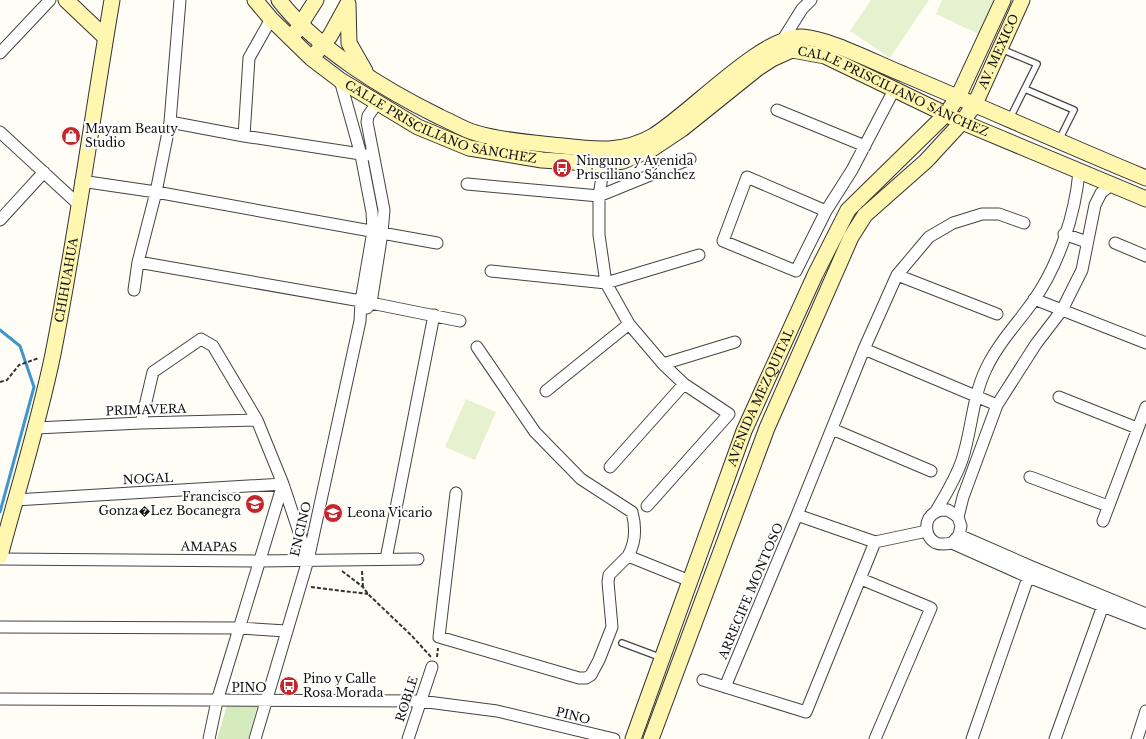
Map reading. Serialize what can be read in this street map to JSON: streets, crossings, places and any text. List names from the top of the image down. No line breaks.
{"streets":{"street":["AV. MEXICO","CALLE PRISCILIANO SÁNCHEZ","CHIHUAHUA","AVENIDA MEZQUITAL","PRIMAVERA","NOGAL","ENCINO","AMAPAS","ARRECIFE MONTOSO","PINO","ROBLE"]},"crossings":[["AV. MEXICO","CALLE PRISCILIANO SÁNCHEZ"],["AV. MEXICO","AVENIDA MEZQUITAL"],["CALLE PRISCILIANO SÁNCHEZ","AVENIDA MEZQUITAL"],["CHIHUAHUA","PRIMAVERA"],["CHIHUAHUA","NOGAL"],["CHIHUAHUA","AMAPAS"],["ENCINO","AMAPAS"],["ENCINO","PINO"],["PINO","ROBLE"]],"places":{"shop":["Mayam Beauty Studio"],"bus stop":["Ninguno y Avenida Prisciliano Sánchez","Pino y Calle Rosa Morada"],"school or university":["Francisco Gonza�Lez Bocanegra","Leona Vicario"]}}
